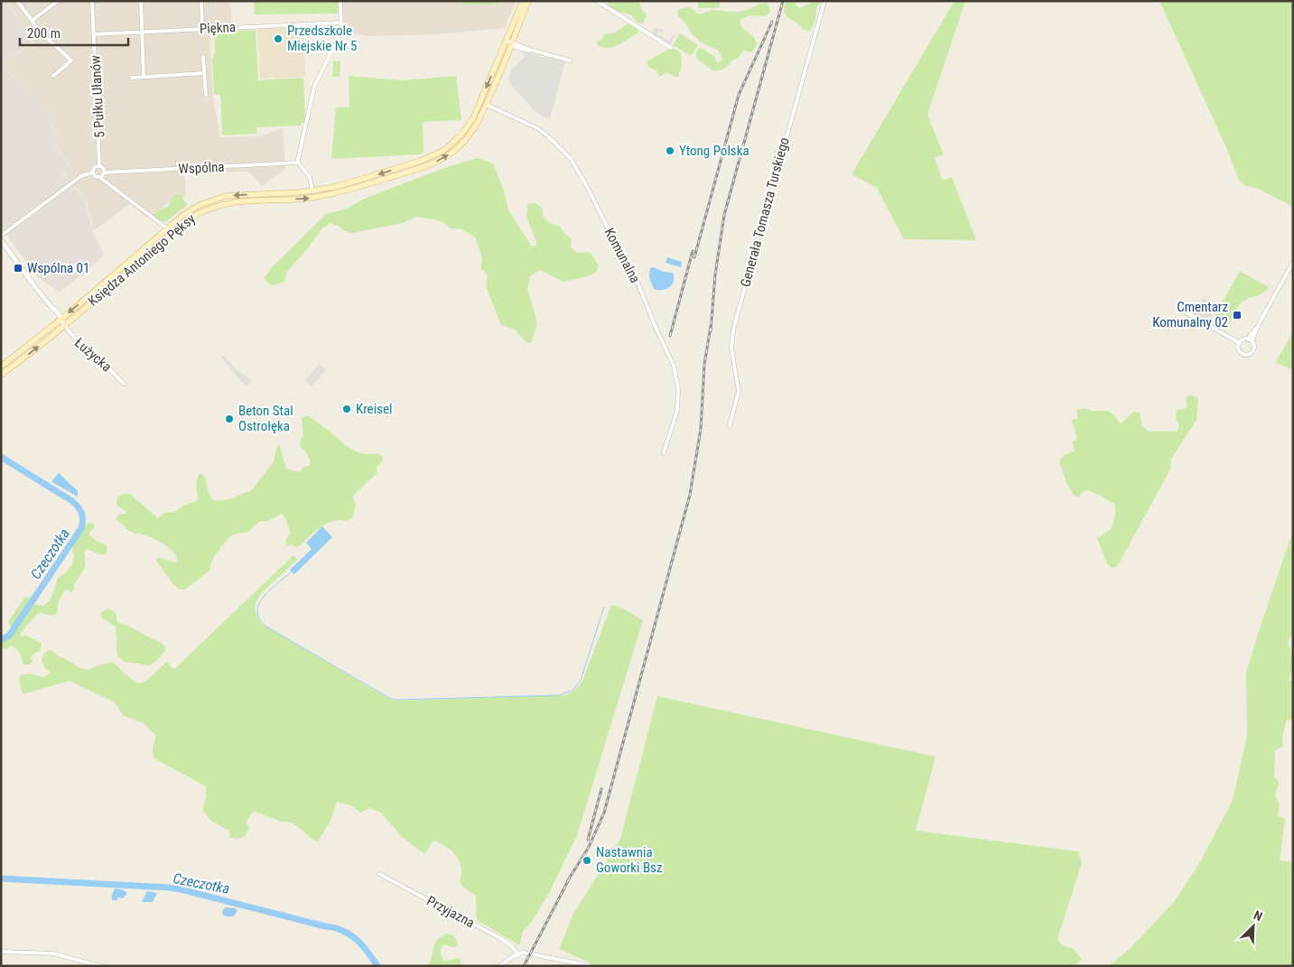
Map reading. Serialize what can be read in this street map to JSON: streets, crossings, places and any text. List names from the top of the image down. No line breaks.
{"streets":{"main road":["Księdza Antoniego Pęksy"],"street":["Piękna","5 Pułku Ułanów","Wspólna","Generała Tomasza Turskiego","Komunalna","Łużycka","Przyjazna"]},"crossings":[["Piękna","5 Pułku Ułanów"],["5 Pułku Ułanów","Wspólna"],["Komunalna","Księdza Antoniego Pęksy"],["Księdza Antoniego Pęksy","Łużycka"]],"water":["Czeczotka"],"places":{"other":["Przedszkole Miejskie Nr 5","Ytong Polska","Kreisel","Beton Stal Ostrołęka","Nastawnia Goworki Bsz"],"transit":["Wspólna 01","Cmentarz Komunalny 02"]},"scale_bar":"200 m","north":"top right"}
